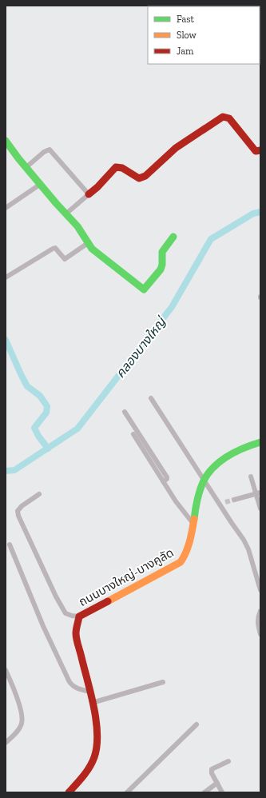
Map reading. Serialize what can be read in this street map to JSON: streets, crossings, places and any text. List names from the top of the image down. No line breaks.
{"streets":{"street":["ถนนบางใหญ่-บางคูลัด"]},"water":["คลองบางใหญ่"],"legend":["Fast","Slow","Jam"]}
